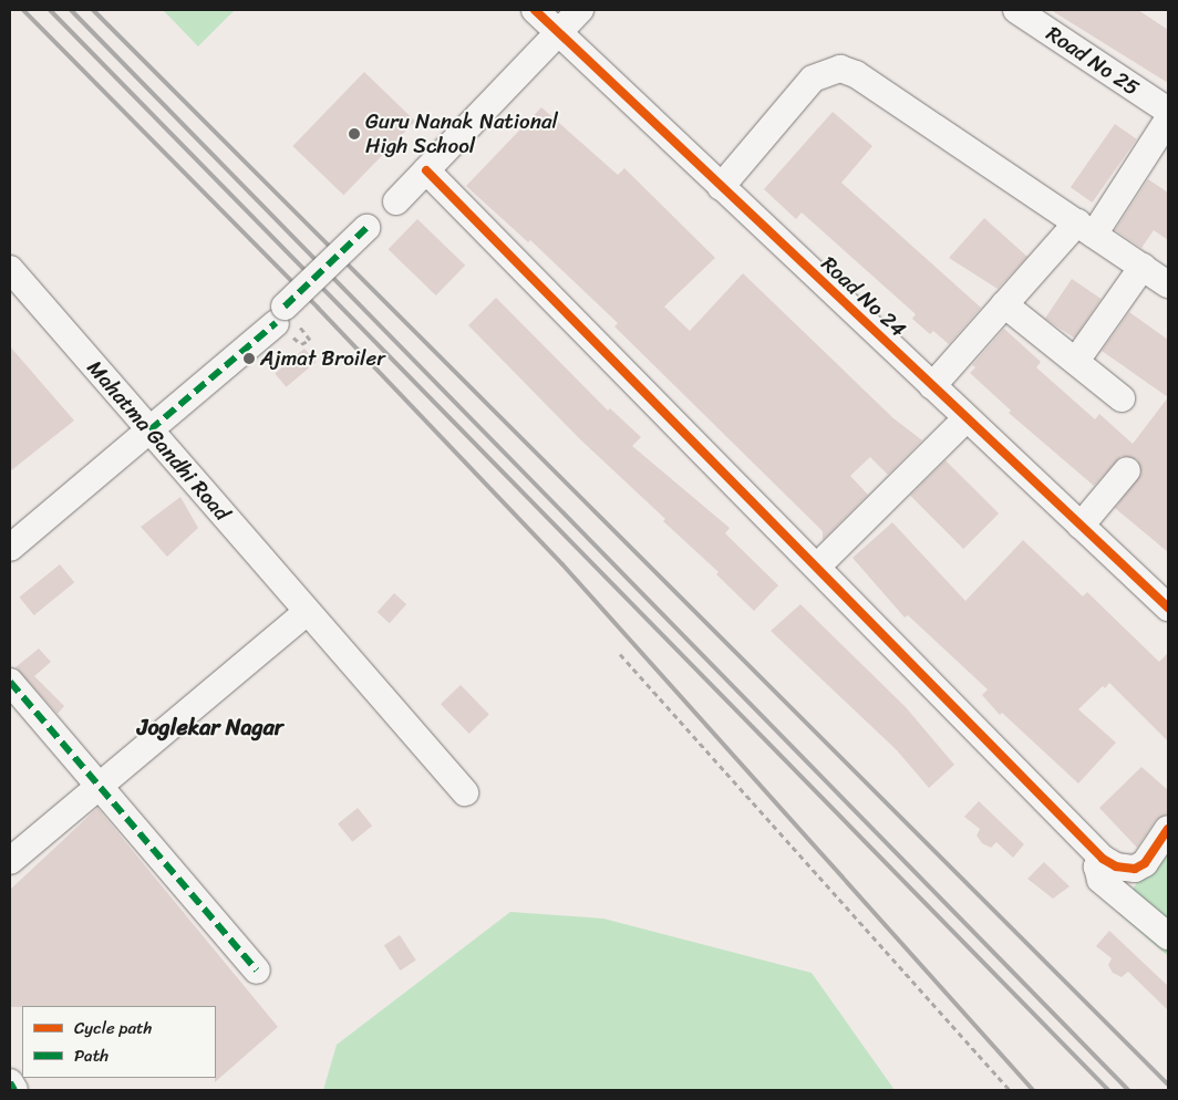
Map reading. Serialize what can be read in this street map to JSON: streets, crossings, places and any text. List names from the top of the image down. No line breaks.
{"streets":{"street":["Road No 25","Road No 24","Mahatma Gandhi Road"]},"districts":["Joglekar Nagar"],"places":["Guru Nanak National High School","Ajmat Broiler"],"legend":["Cycle path","Path"]}
